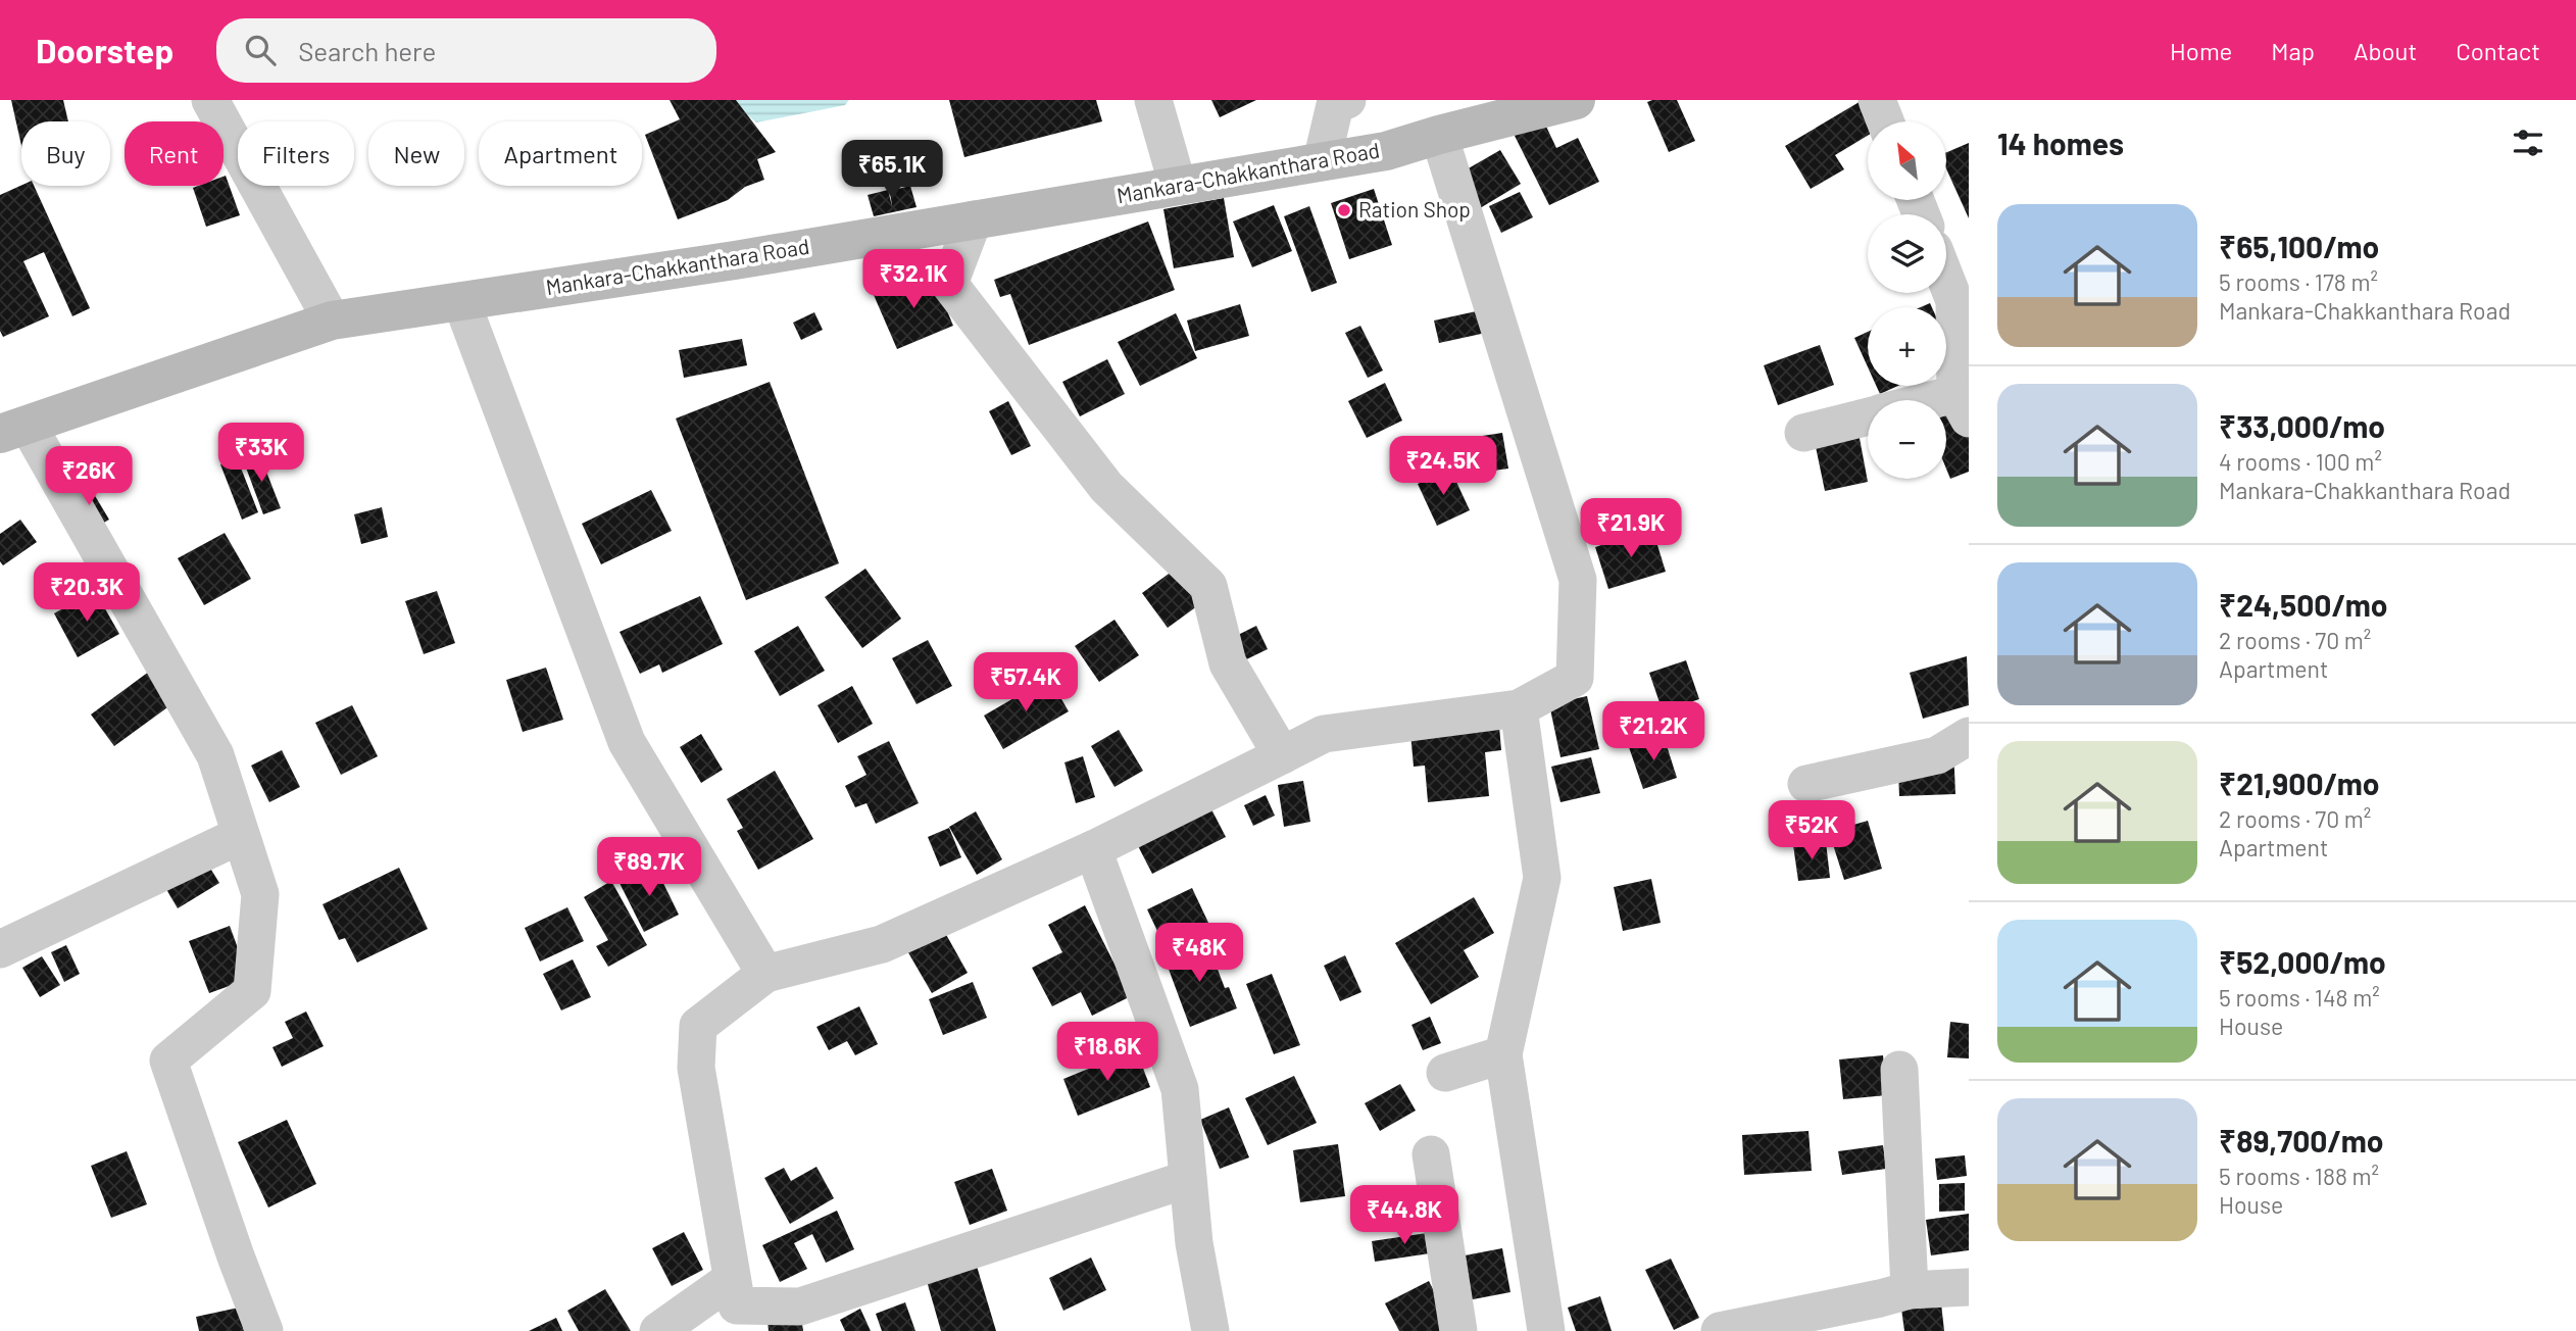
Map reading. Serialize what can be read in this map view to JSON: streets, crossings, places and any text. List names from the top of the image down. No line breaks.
{"streets":{"main road":["Mankara-Chakkanthara Road"]},"places":["Ration Shop"],"north":"top left","page":{"header":"Doorstep","search":"Search here","nav":["Home","Map","About","Contact"],"heading":"14 homes","map_buttons":["+","−"],"chip":["Buy","Rent","Filters","New","Apartment"],"price":["₹65.1K","₹32.1K","₹33K","₹24.5K","₹26K","₹21.9K","₹20.3K","₹57.4K","₹21.2K","₹52K","₹89.7K","₹48K","₹18.6K","₹44.8K"],"list":[{"name":"₹65,100/mo","note":"5 rooms · 178 m² · Mankara-Chakkanthara Road"},{"name":"₹33,000/mo","note":"4 rooms · 100 m² · Mankara-Chakkanthara Road"},{"name":"₹24,500/mo","note":"2 rooms · 70 m² · Apartment"},{"name":"₹21,900/mo","note":"2 rooms · 70 m² · Apartment"},{"name":"₹52,000/mo","note":"5 rooms · 148 m² · House"},{"name":"₹89,700/mo","note":"5 rooms · 188 m² · House"}]}}
